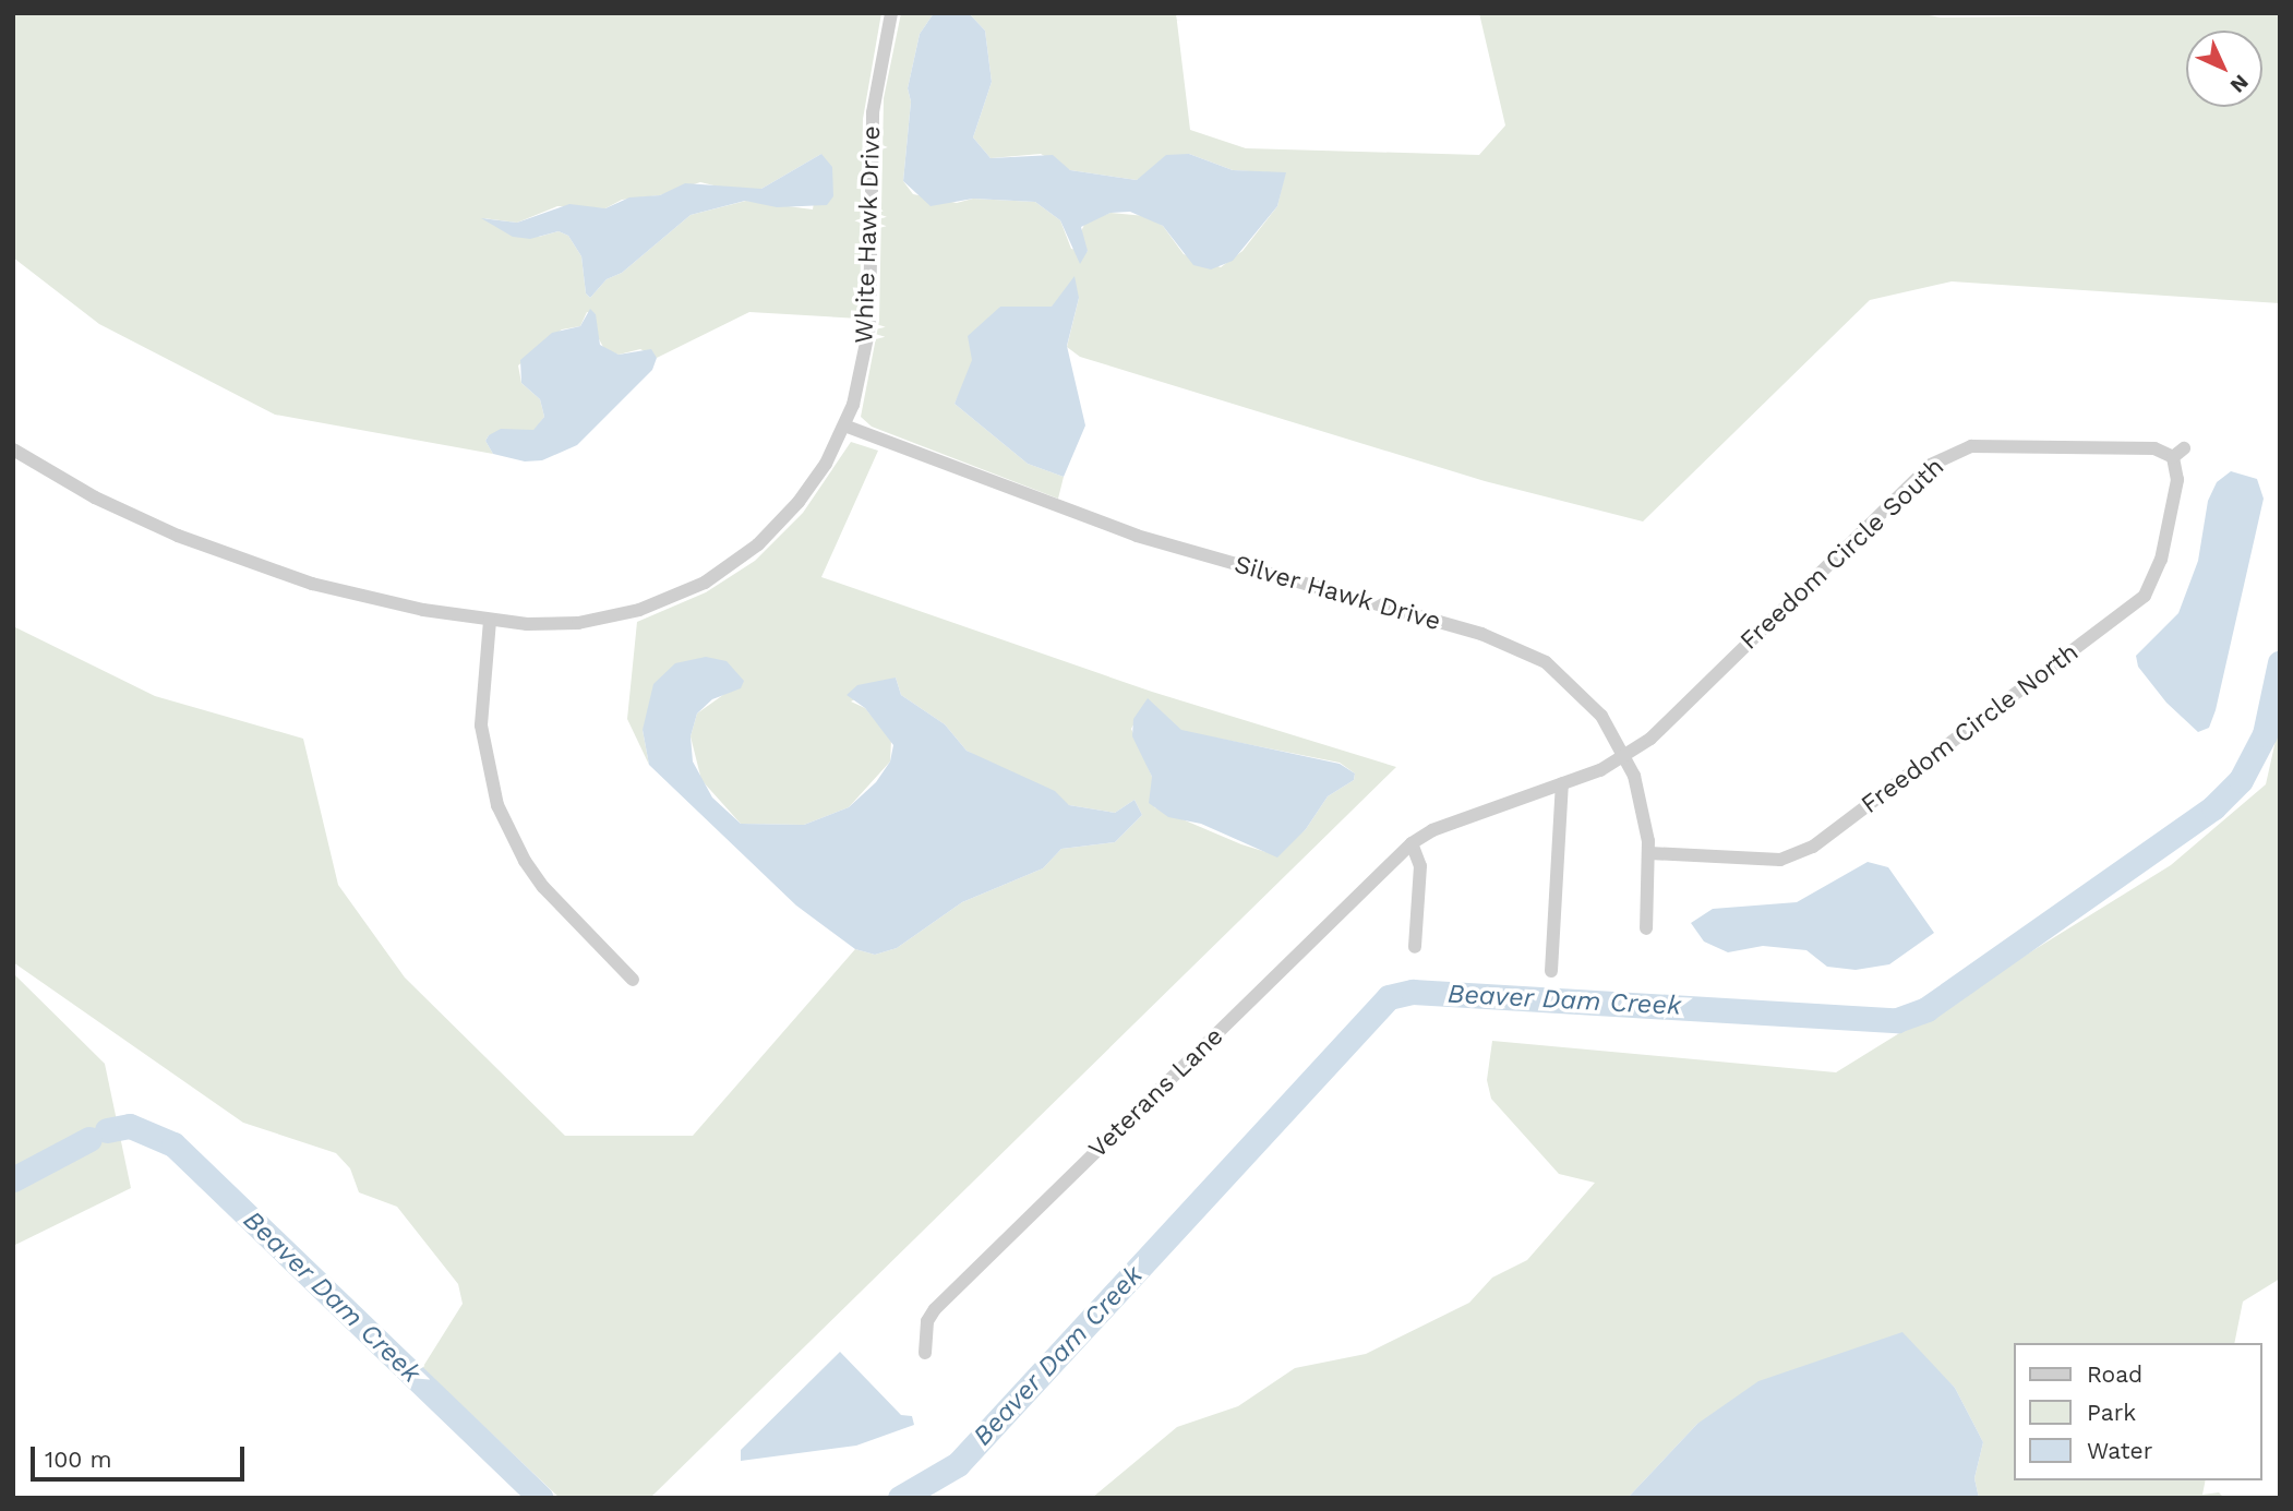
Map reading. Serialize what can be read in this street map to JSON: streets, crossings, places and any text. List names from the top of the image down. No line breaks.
{"streets":{"street":["White Hawk Drive","Freedom Circle South","Silver Hawk Drive","Freedom Circle North","Veterans Lane"]},"crossings":[["White Hawk Drive","Silver Hawk Drive"],["Freedom Circle South","Silver Hawk Drive"],["Freedom Circle South","Freedom Circle North"],["Freedom Circle South","Veterans Lane"],["Silver Hawk Drive","Freedom Circle North"],["Silver Hawk Drive","Veterans Lane"]],"water":["Beaver Dam Creek"],"legend":["Road","Park","Water"],"scale_bar":"100 m","north":"bottom right"}
